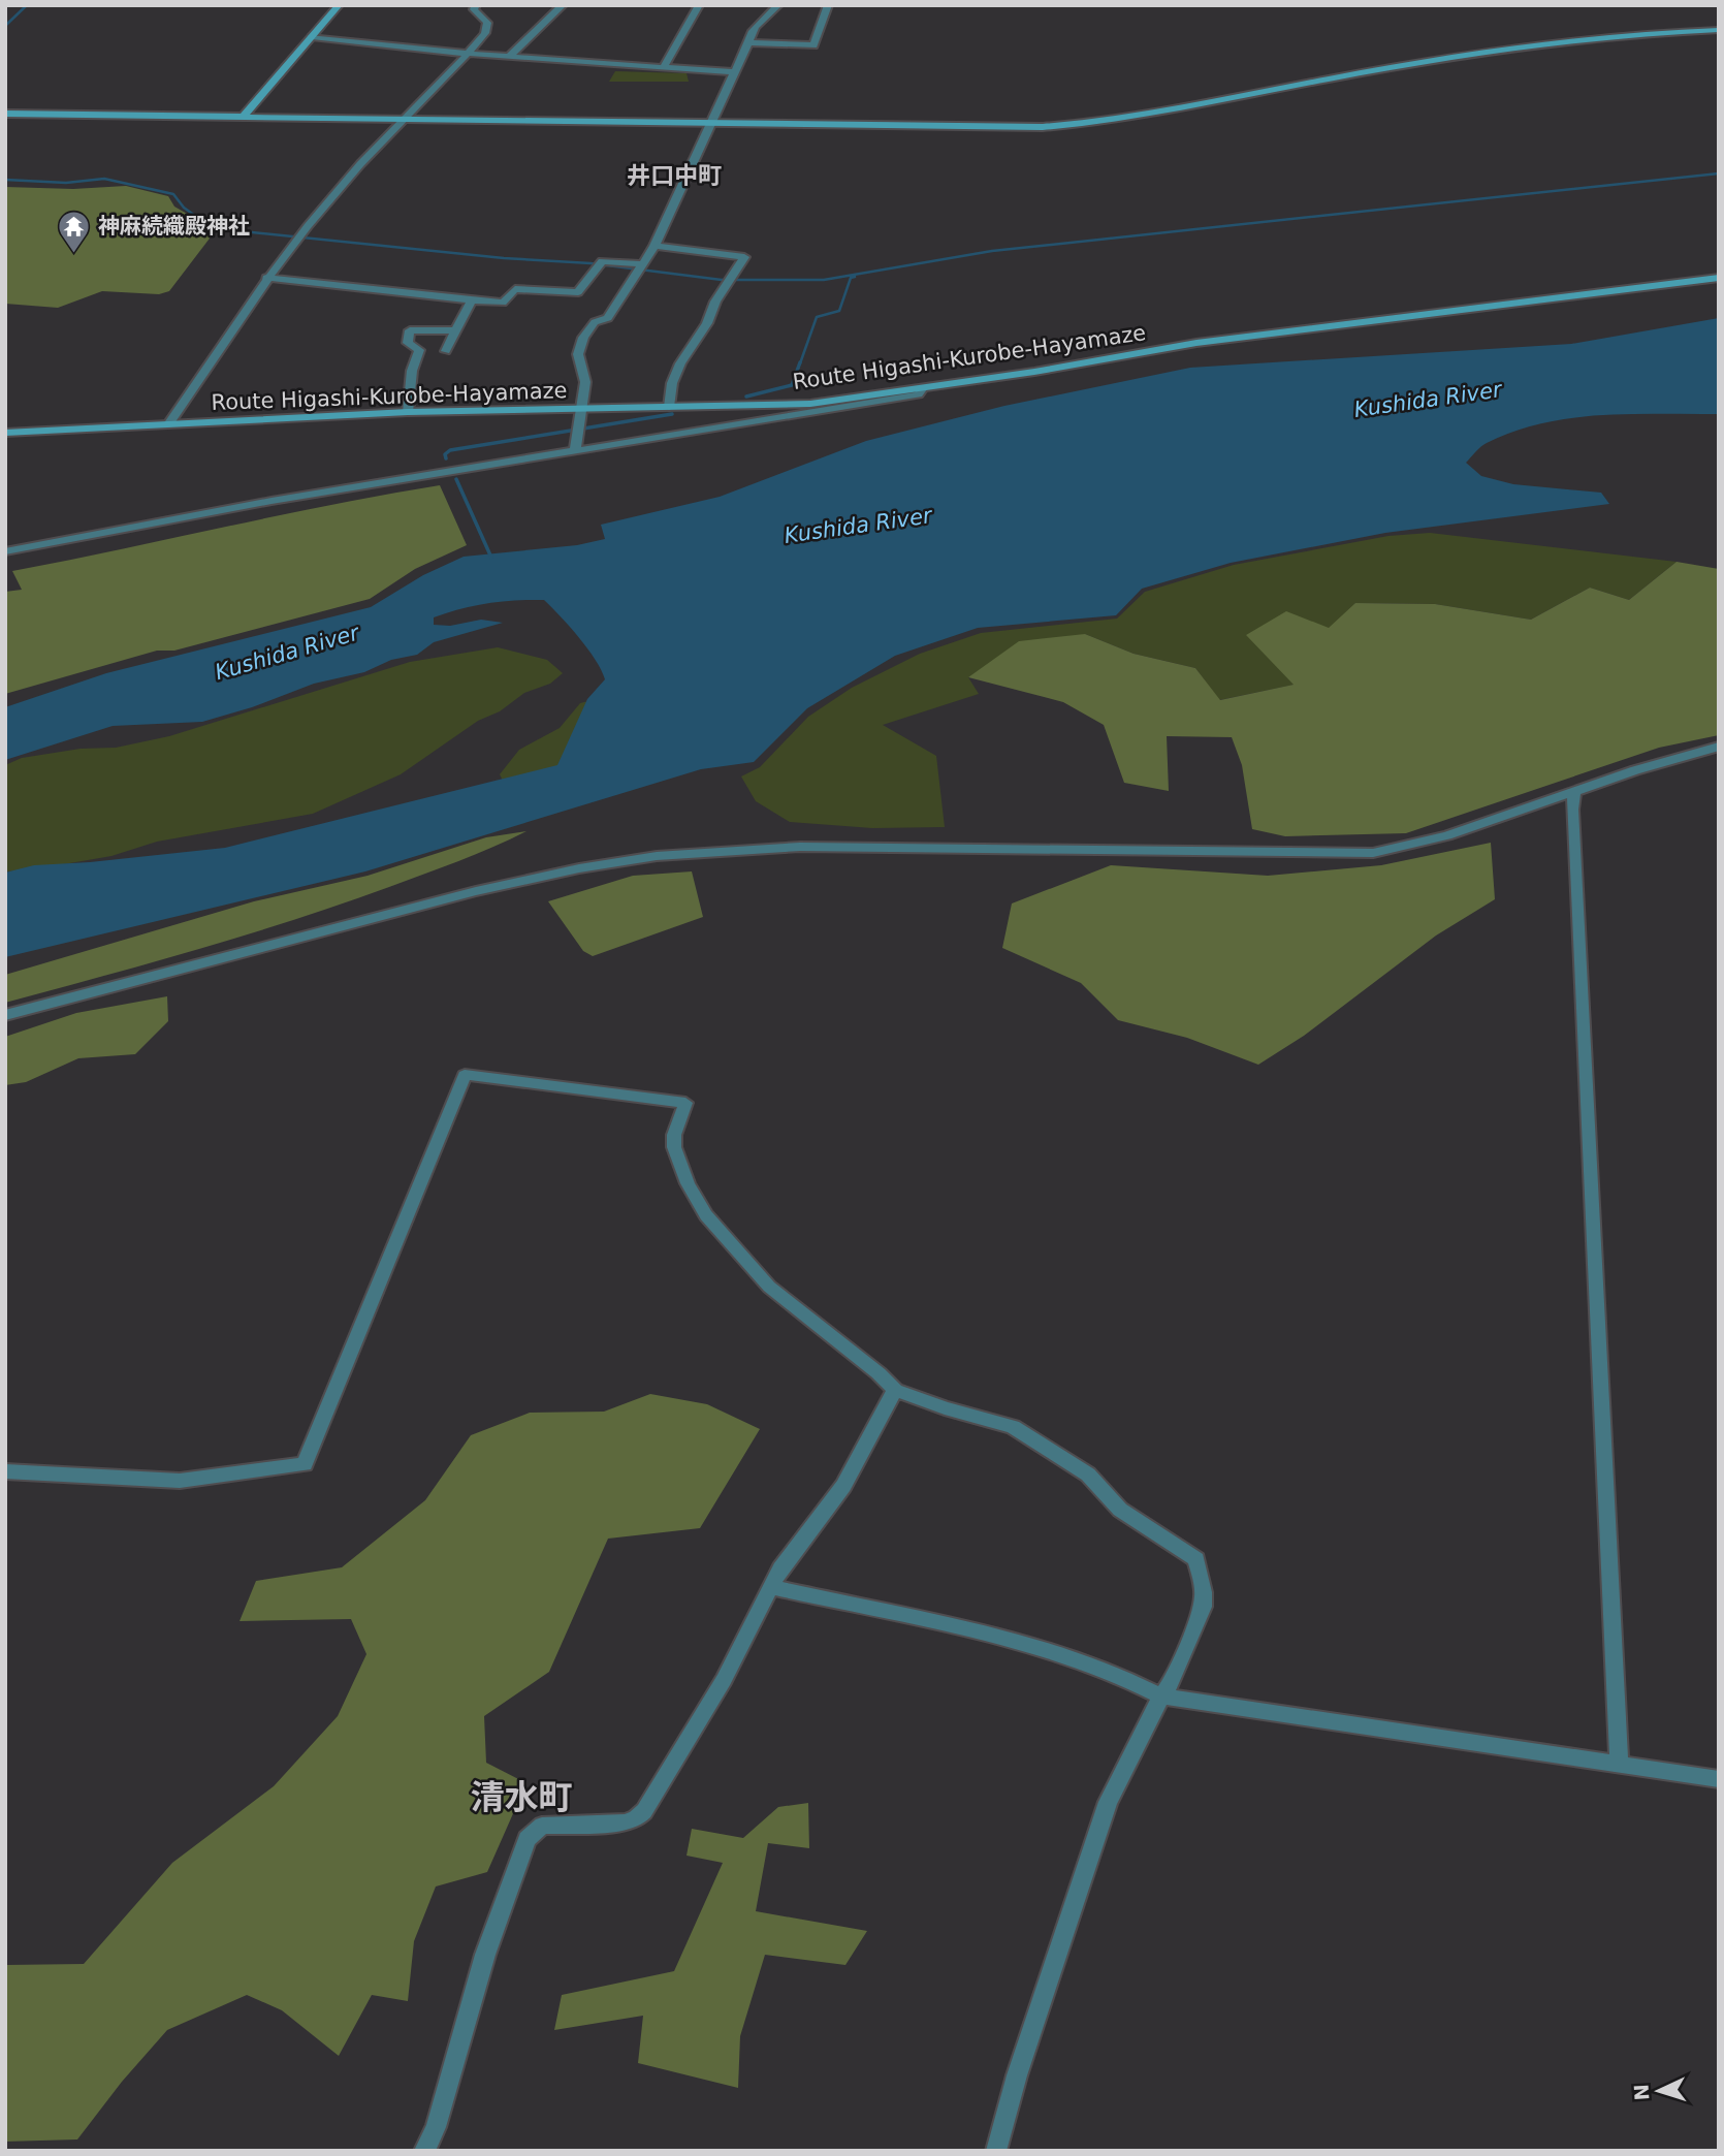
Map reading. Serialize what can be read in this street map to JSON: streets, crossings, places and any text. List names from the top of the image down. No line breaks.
{"streets":{"street":["Route Higashi-Kurobe-Hayamaze"]},"districts":["井口中町","清水町"],"water":["Kushida River"],"places":{"temple":["神麻続織殿神社"]},"north":"left"}
